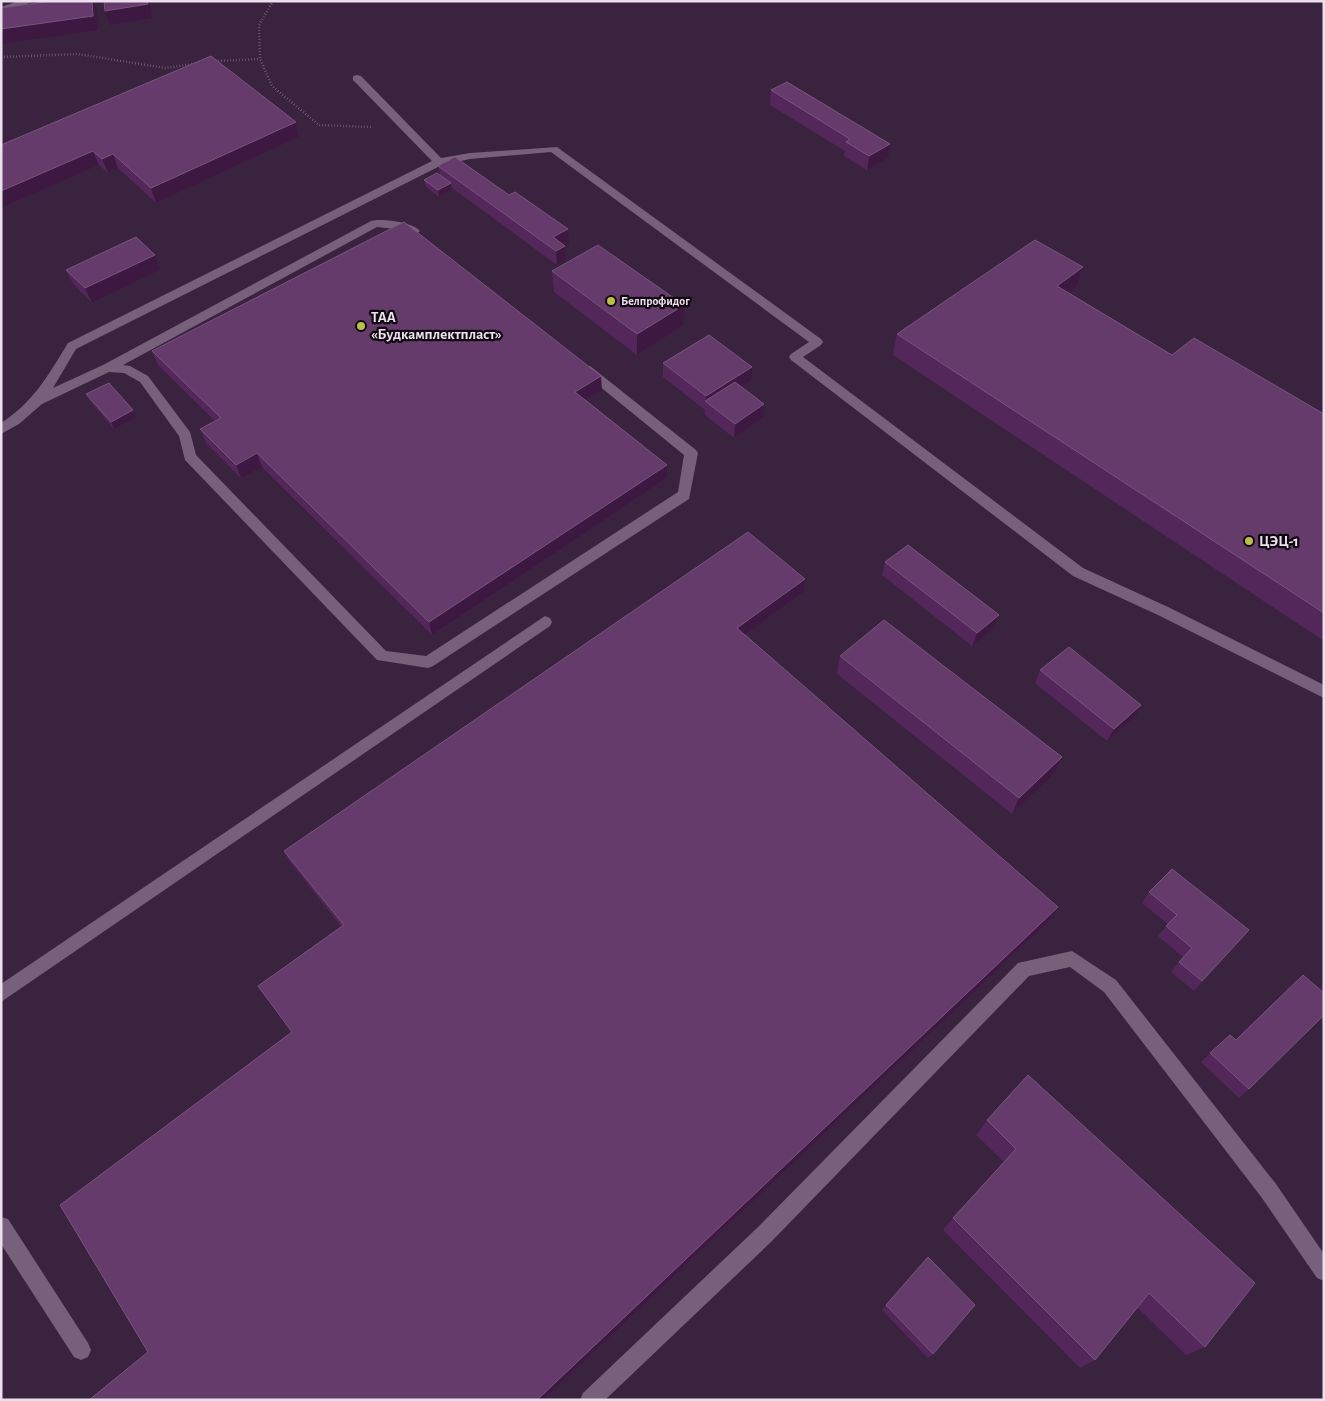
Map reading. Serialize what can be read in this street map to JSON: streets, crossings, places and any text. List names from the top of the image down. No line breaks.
{"places":["Белпрофидог","ТАА «Будкамплектпласт»","ЦЭЦ-1"]}
